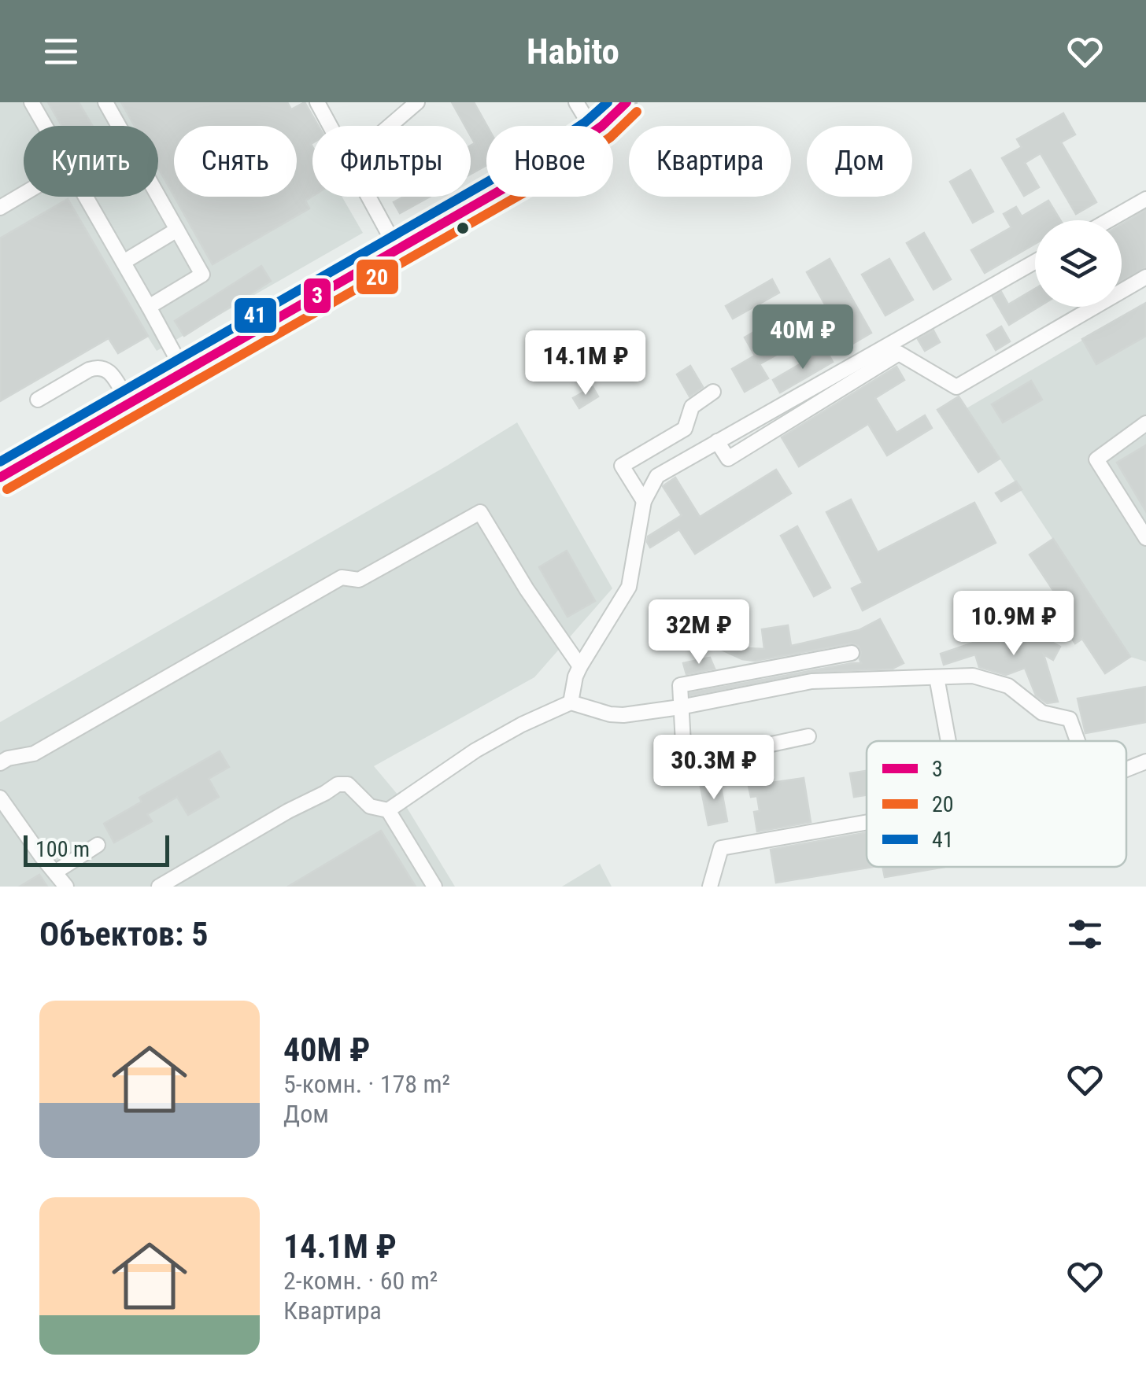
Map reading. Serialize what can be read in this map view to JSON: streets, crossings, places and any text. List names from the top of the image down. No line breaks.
{"lines":["transit line 3","transit line 41","transit line 20"],"legend":["3","20","41"],"scale_bar":"100 m","page":{"header":"Habito","chip":["Купить","Снять","Фильтры","Новое","Квартира","Дом"],"price":["40M ₽","14.1M ₽","10.9M ₽","32M ₽","30.3M ₽"],"scale":"100 m","heading":"Объектов: 5","list":[{"name":"40M ₽","note":"5-комн. · 178 m² · Дом"},{"name":"14.1M ₽","note":"2-комн. · 60 m² · Квартира"}]}}
